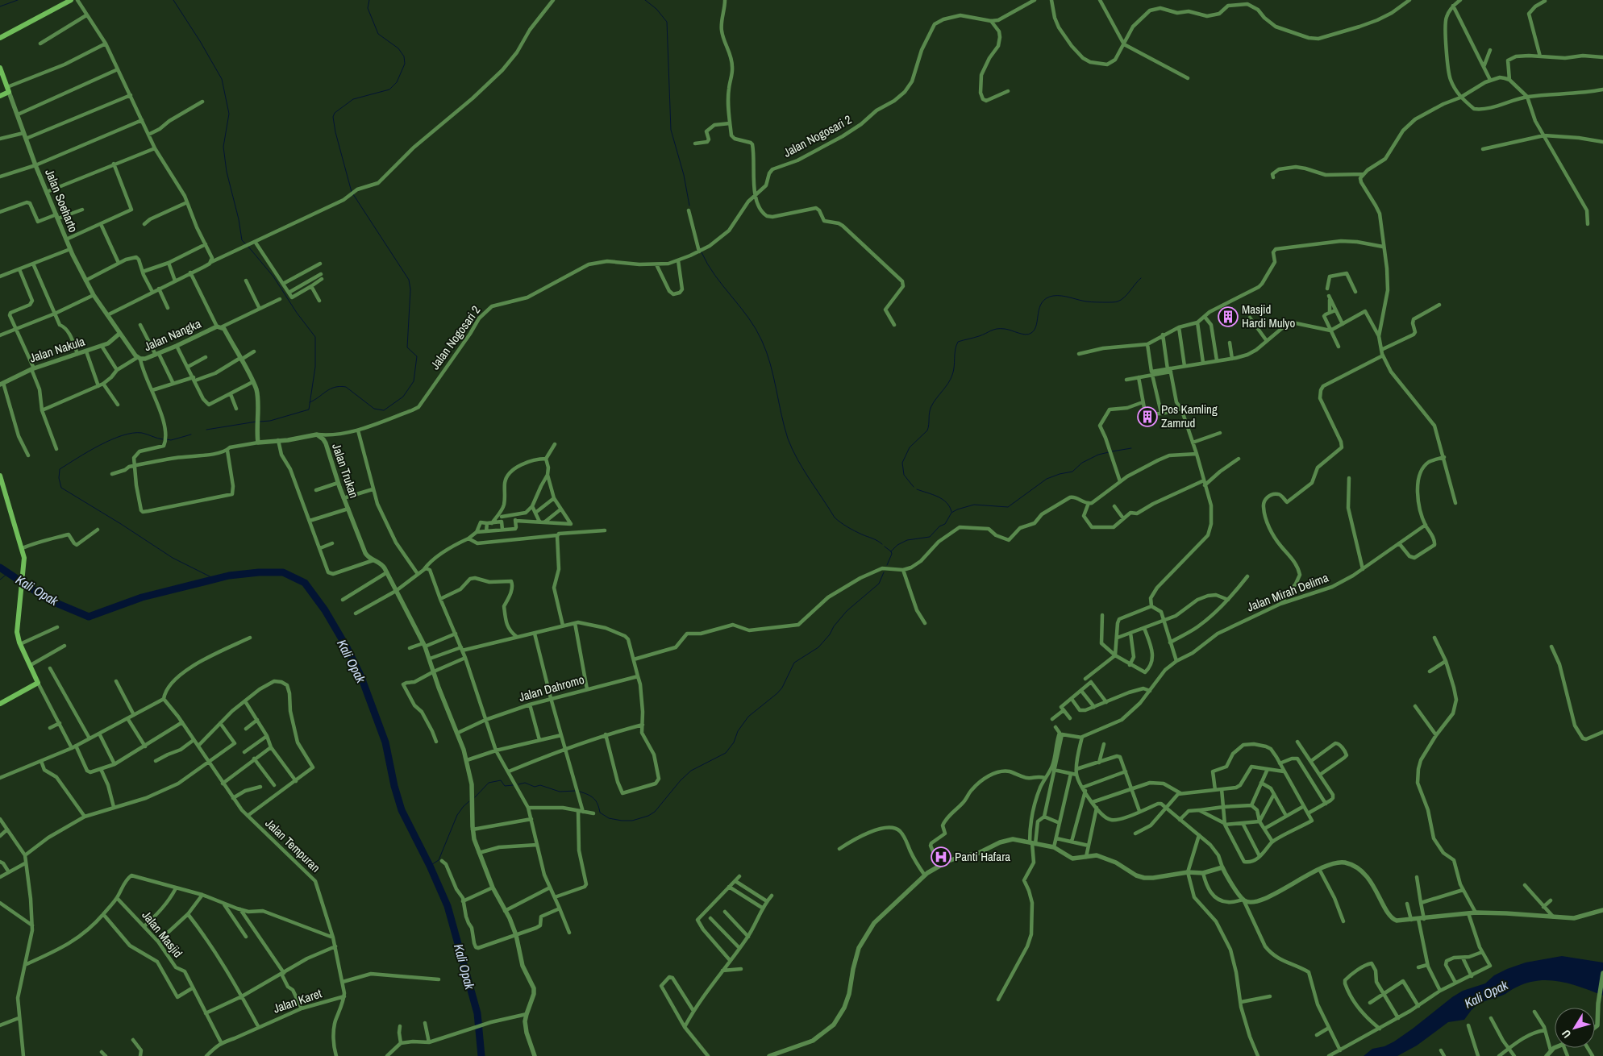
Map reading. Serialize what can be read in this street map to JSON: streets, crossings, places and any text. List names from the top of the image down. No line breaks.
{"streets":{"main road":["Jalan Soeharto"],"street":["Jalan Nogosari 2","Jalan Nangka","Jalan Nakula","Jalan Trukan","Jalan Mirah Delima","Jalan Dahromo","Jalan Tempuran","Jalan Masjid","Jalan Karet"]},"crossings":[["Jalan Nogosari 2","Jalan Trukan"],["Jalan Soeharto","Jalan Nangka"],["Jalan Soeharto","Jalan Nakula"],["Jalan Nangka","Jalan Nakula"],["Jalan Tempuran","Jalan Karet"],["Jalan Masjid","Jalan Karet"]],"water":["Kali Opak"],"places":{"building":["Masjid Hardi Mulyo","Pos Kamling Zamrud"],"hospital":["Panti Hafara"]},"north":"bottom left"}
